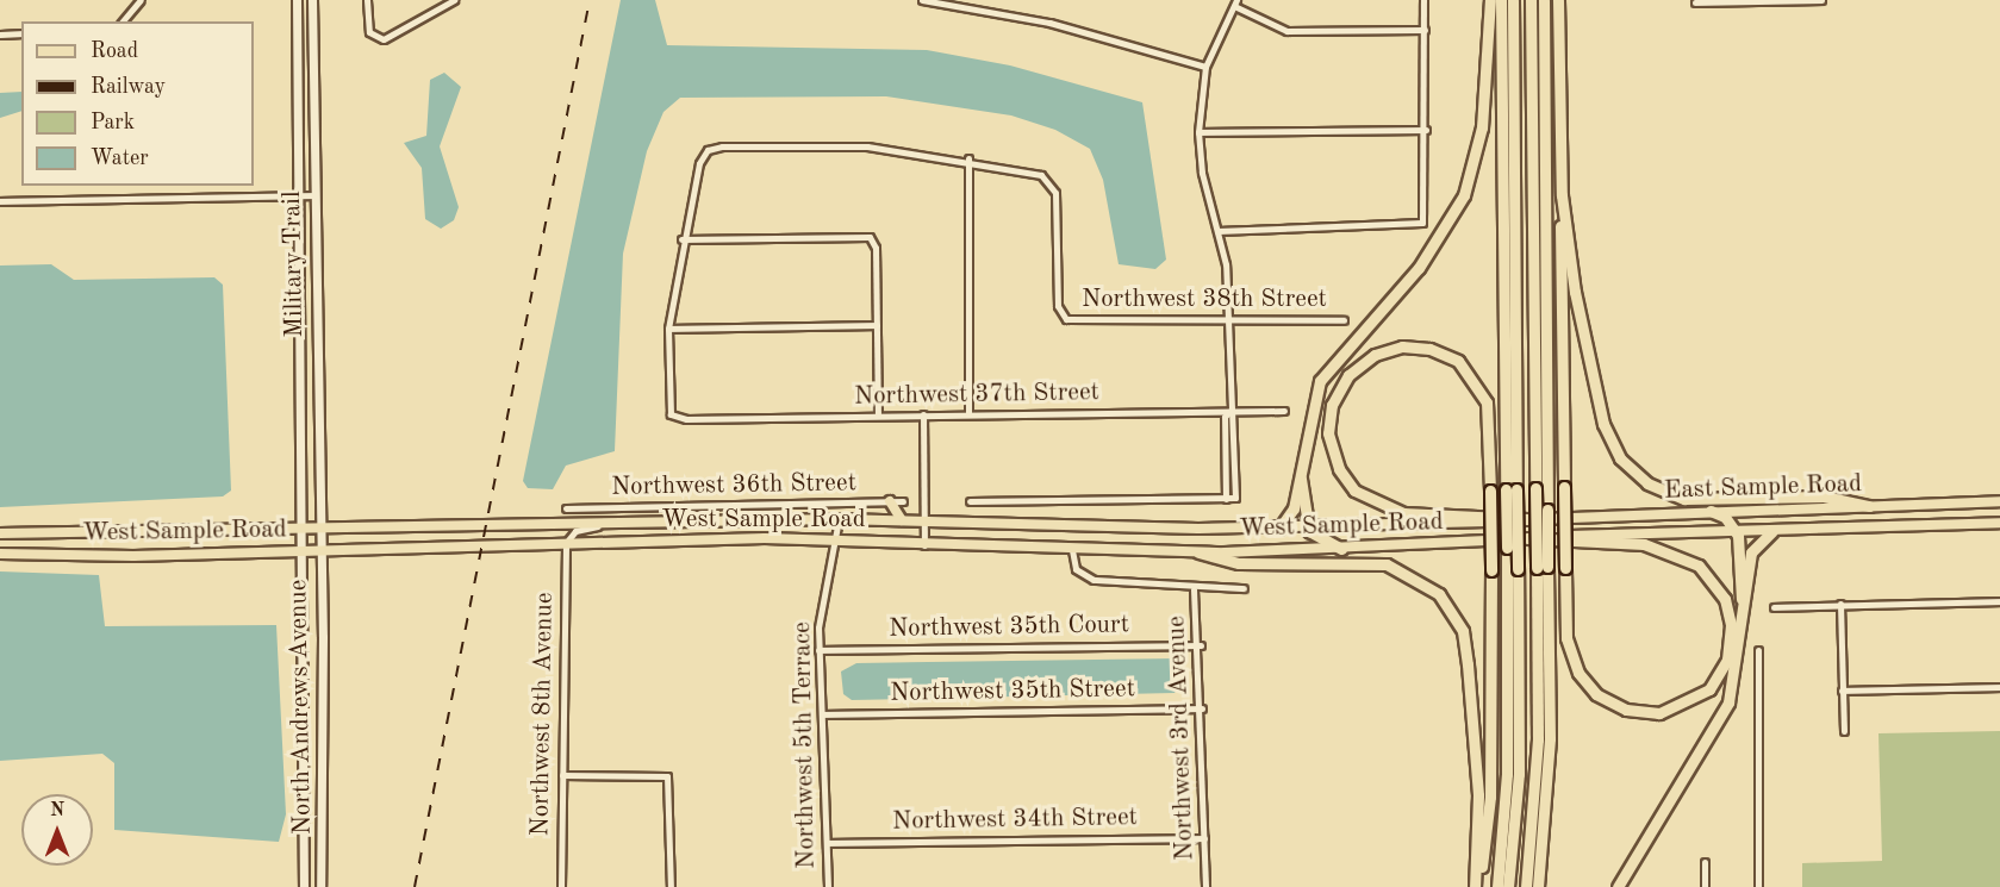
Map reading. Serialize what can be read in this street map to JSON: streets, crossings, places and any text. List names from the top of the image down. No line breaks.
{"streets":{"main road":["East Sample Road","West Sample Road"],"street":["Military Trail","Northwest 38th Street","Northwest 37th Street","Northwest 36th Street","Northwest 35th Court","Northwest 35th Street","North Andrews Avenue","Northwest 8th Avenue","Northwest 3rd Avenue","Northwest 5th Terrace","Northwest 34th Street"]},"crossings":[["Military Trail","West Sample Road"],["Military Trail","North Andrews Avenue"],["East Sample Road","West Sample Road"],["West Sample Road","North Andrews Avenue"],["West Sample Road","Northwest 8th Avenue"],["West Sample Road","Northwest 5th Terrace"],["Northwest 35th Court","Northwest 3rd Avenue"],["Northwest 35th Court","Northwest 5th Terrace"],["Northwest 35th Street","Northwest 3rd Avenue"],["Northwest 35th Street","Northwest 5th Terrace"],["Northwest 3rd Avenue","Northwest 34th Street"],["Northwest 5th Terrace","Northwest 34th Street"]],"legend":["Road","Railway","Park","Water"],"north":"top"}
